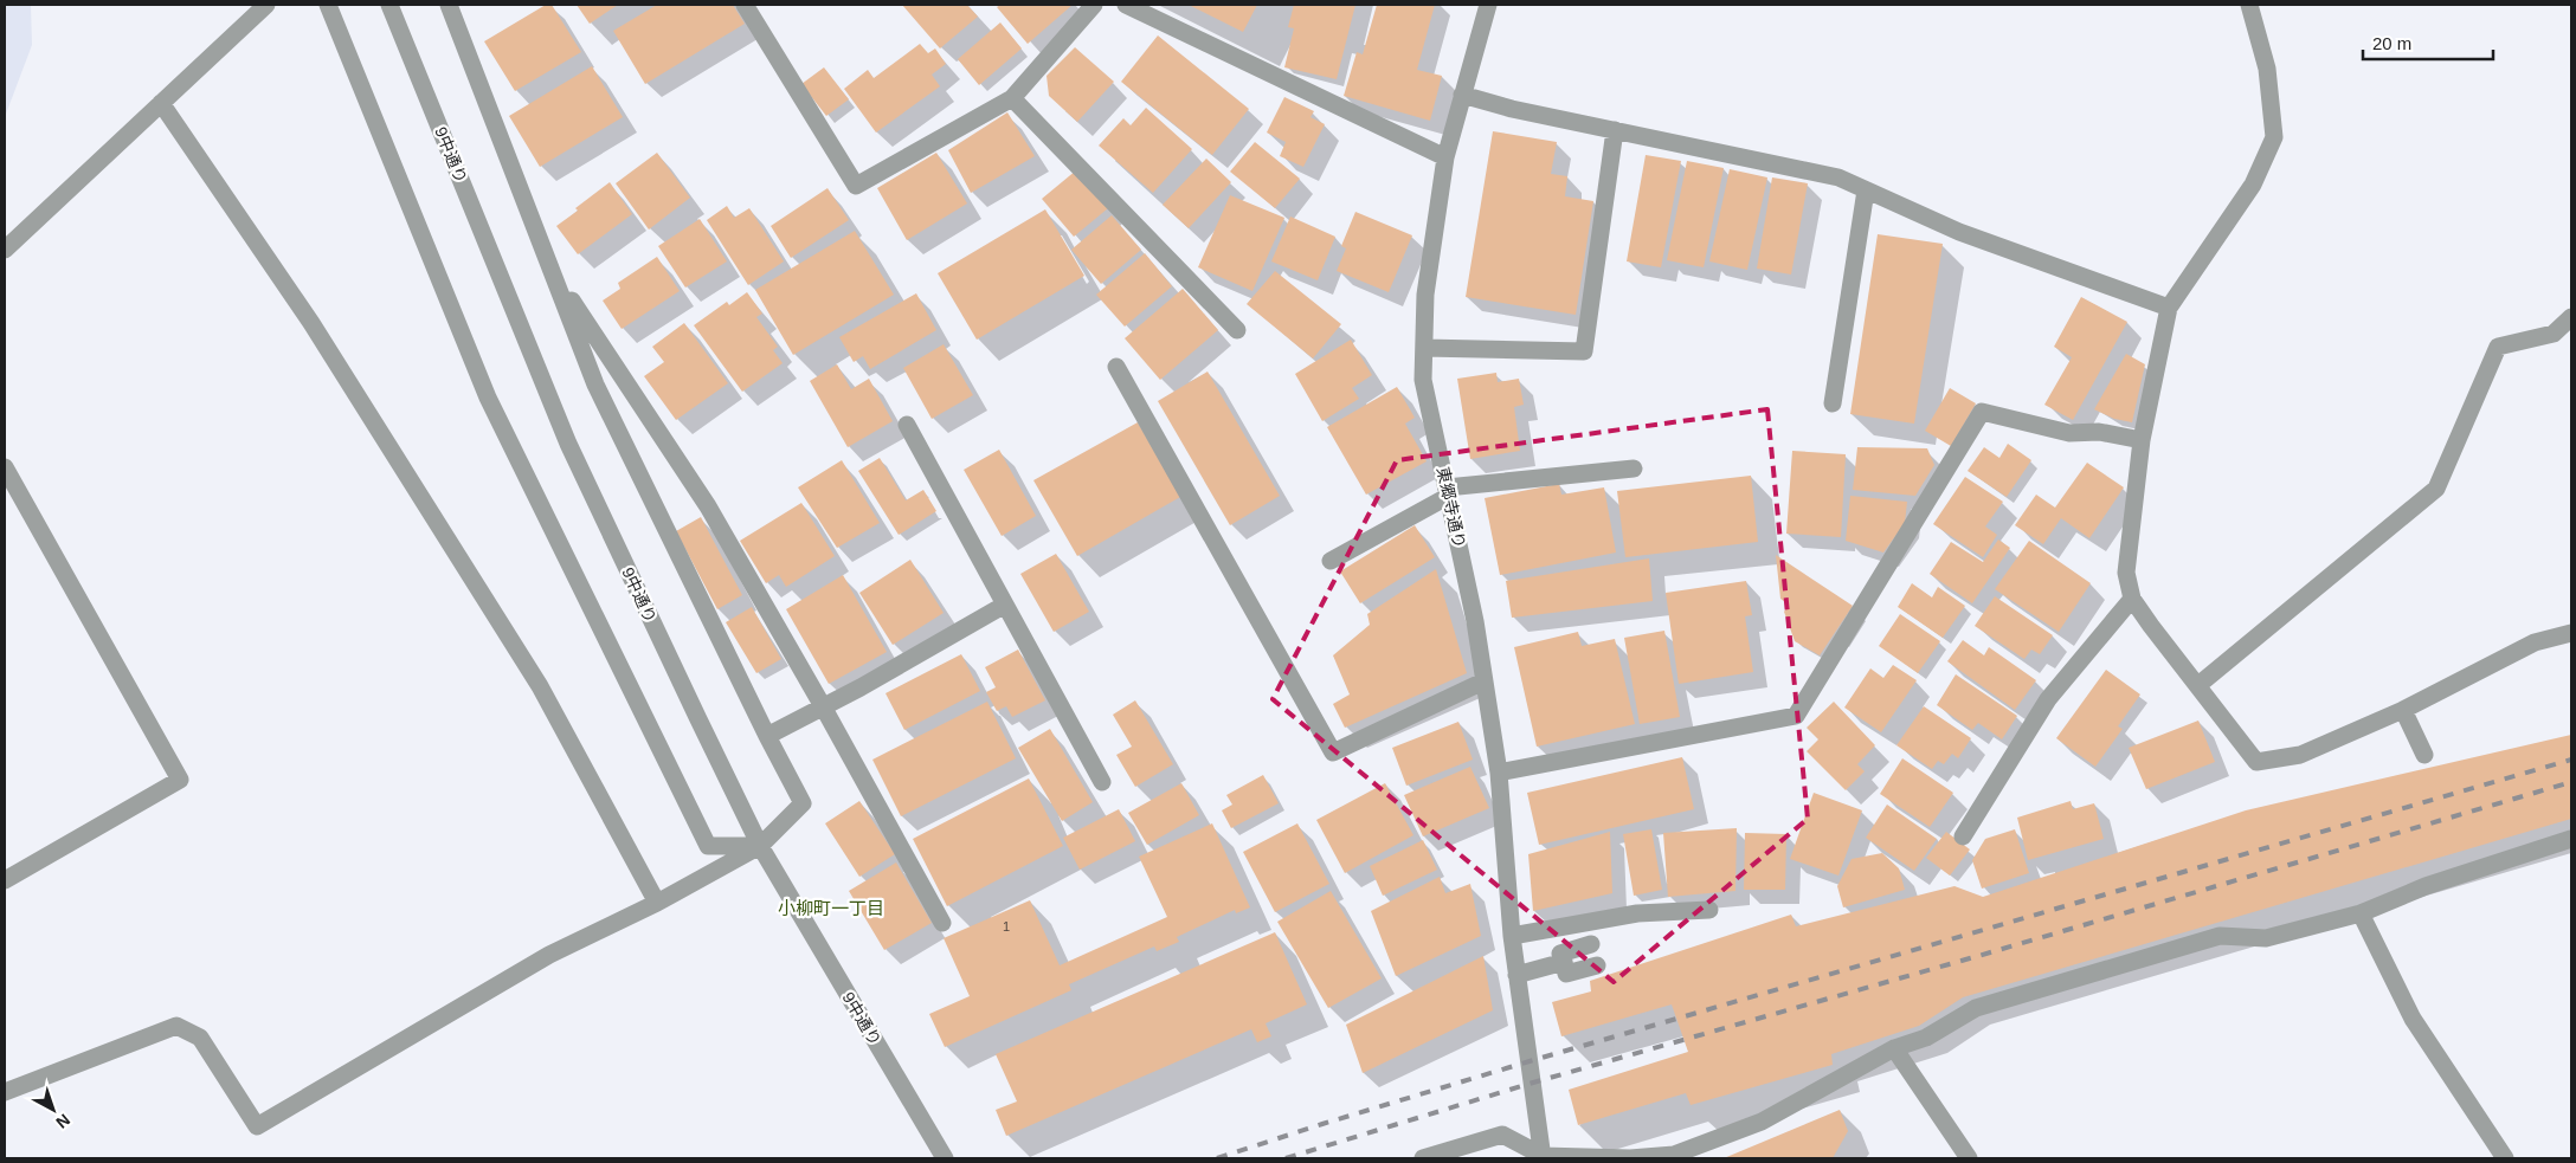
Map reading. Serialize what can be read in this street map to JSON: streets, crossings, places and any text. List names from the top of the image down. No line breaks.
{"streets":{"street":["9中通り","東郷寺通り"]},"districts":["小柳町一丁目"],"house_numbers":["1"],"scale_bar":"20 m","north":"bottom right"}
